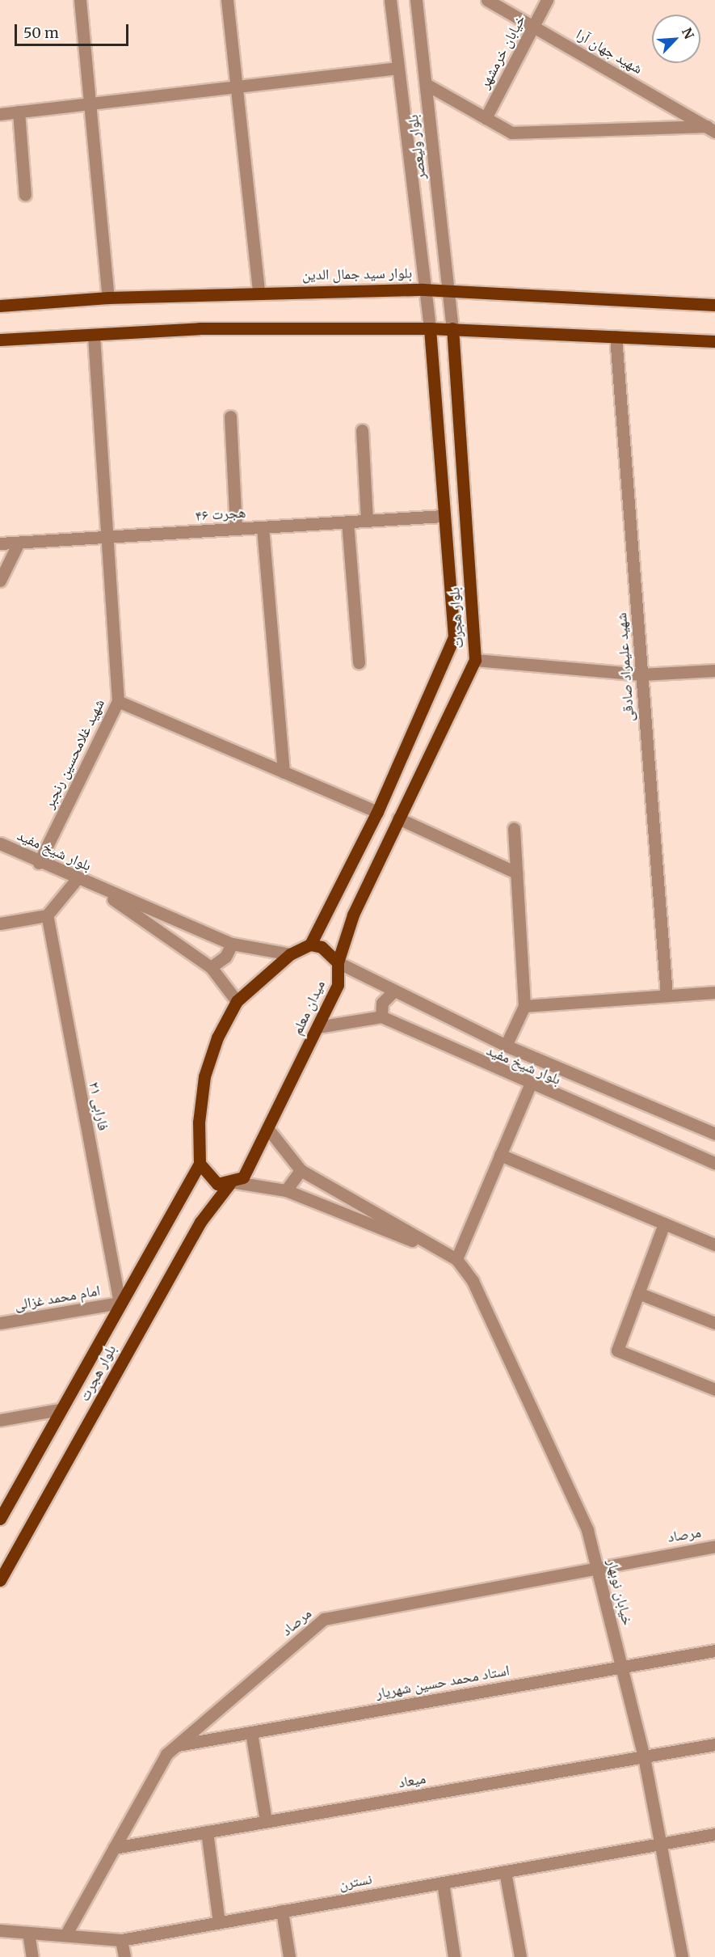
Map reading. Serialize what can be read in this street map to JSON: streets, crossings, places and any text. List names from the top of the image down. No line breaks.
{"streets":{"main road":["بلوار سید جمال الدین","بلوار هجرت","میدان معلم"],"street":["خیابان خرمشهر","شهید جهان آرا","بلوار ولیعصر","هجرت ۴۶","شهید علیمراد صادقی","شهید غلامحسین رنجبر","بلوار شیخ مفید","فارابی ۲۱","امام محمد غزالی","مرصاد","خیابان نوبهار","استاد محمد حسین شهریار","میعاد","نسترن"]},"crossings":[["خیابان خرمشهر","شهید جهان آرا"],["بلوار ولیعصر","بلوار سید جمال الدین"],["بلوار ولیعصر","بلوار هجرت"],["هجرت ۴۶","بلوار هجرت"],["هجرت ۴۶","شهید غلامحسین رنجبر"],["بلوار هجرت","بلوار شیخ مفید"],["بلوار هجرت","میدان معلم"],["بلوار هجرت","فارابی ۲۱"],["بلوار هجرت","امام محمد غزالی"],["شهید غلامحسین رنجبر","بلوار شیخ مفید"],["بلوار شیخ مفید","میدان معلم"],["فارابی ۲۱","امام محمد غزالی"],["مرصاد","خیابان نوبهار"],["مرصاد","استاد محمد حسین شهریار"],["مرصاد","میعاد"],["مرصاد","نسترن"],["خیابان نوبهار","استاد محمد حسین شهریار"],["خیابان نوبهار","میعاد"],["خیابان نوبهار","نسترن"]],"scale_bar":"50 m","north":"top right"}
